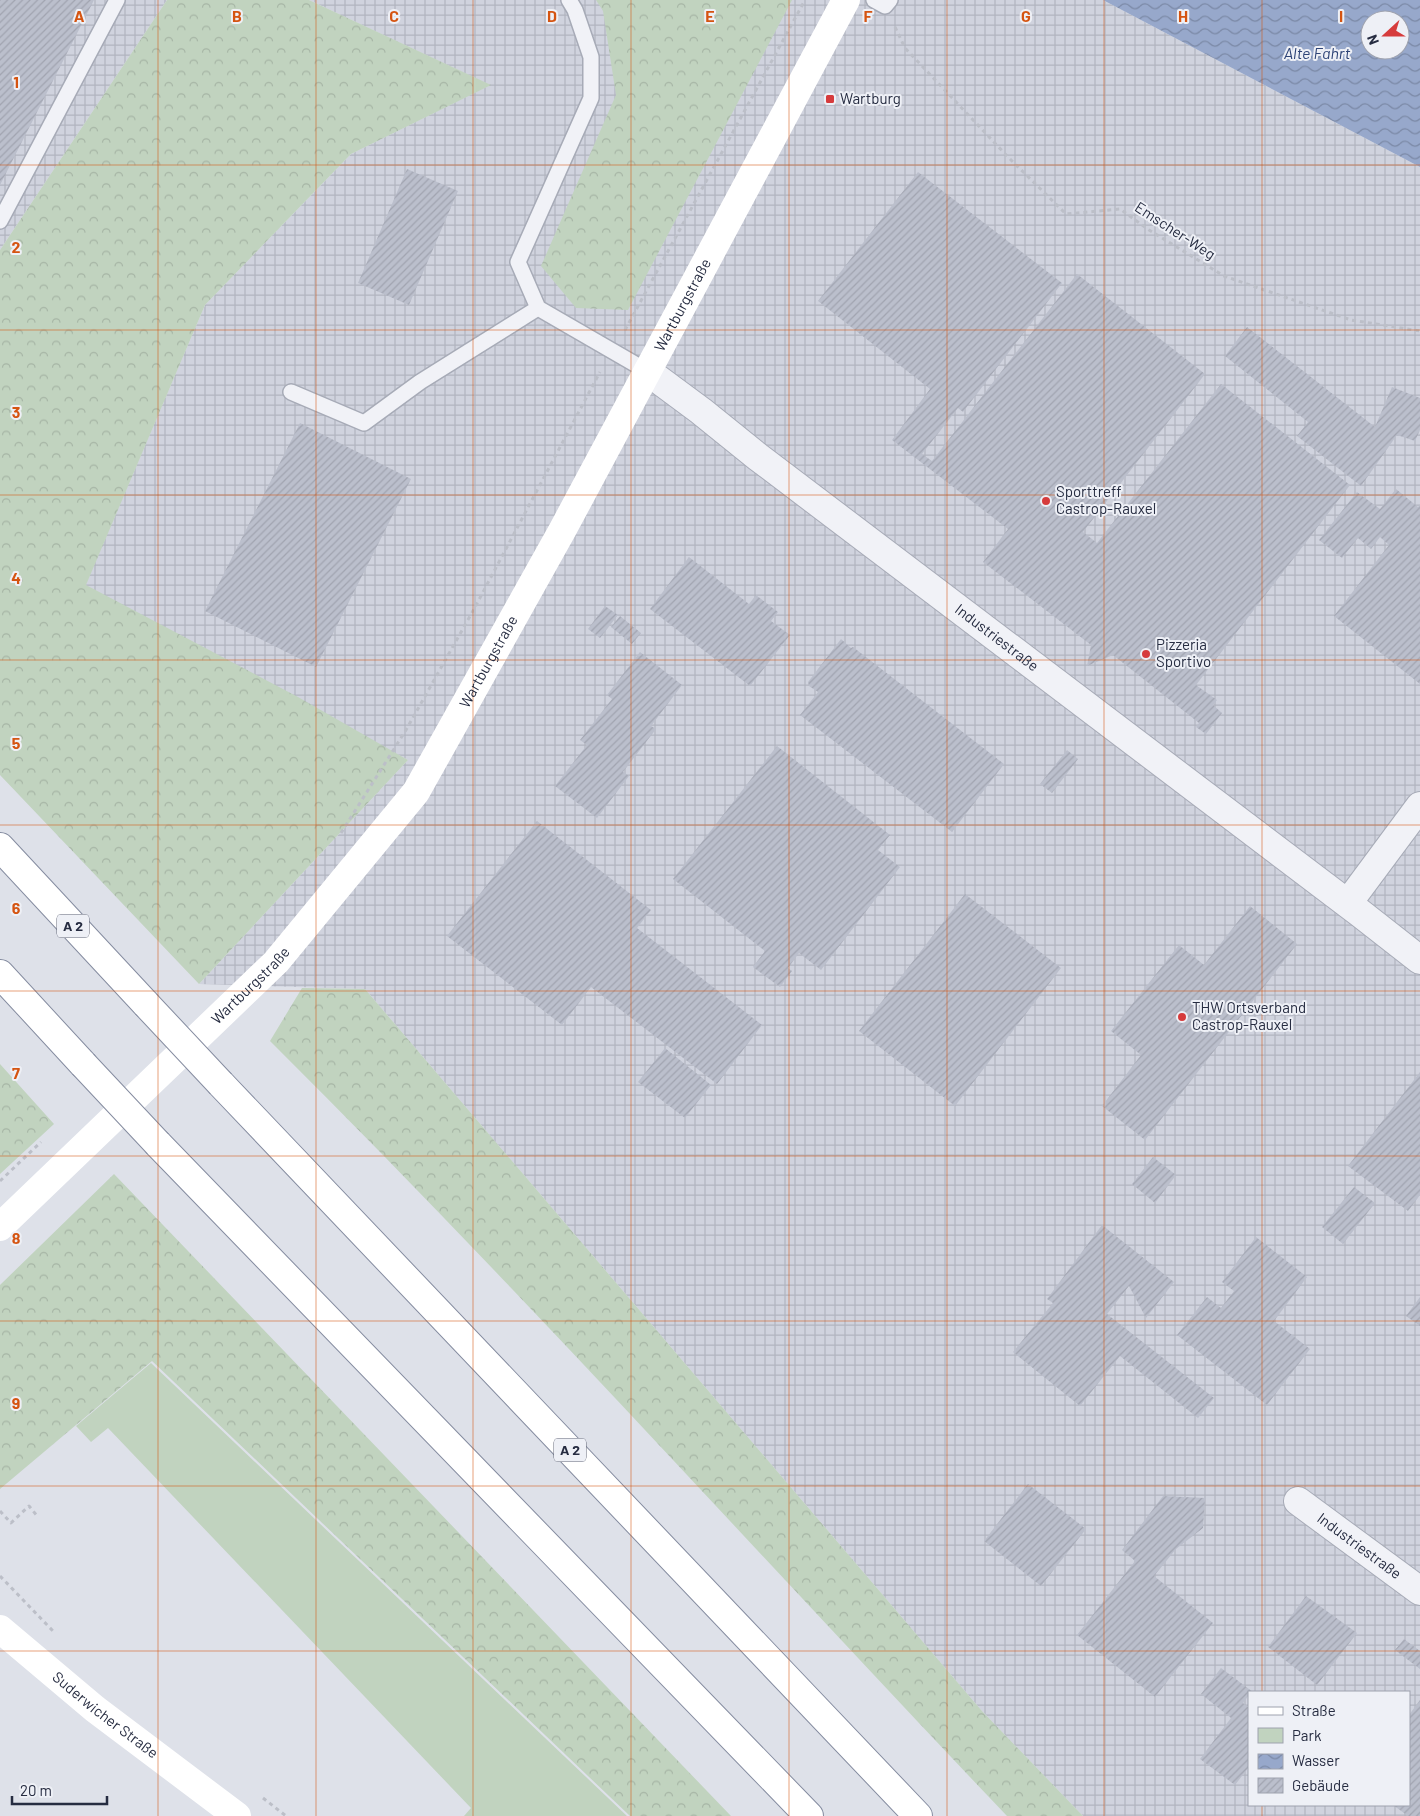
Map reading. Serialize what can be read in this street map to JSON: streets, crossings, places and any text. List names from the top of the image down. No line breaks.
{"streets":{"main road":["Wartburgstraße","A 2","Suderwicher Straße"],"street":["Industriestraße"],"path":["Emscher-Weg"]},"crossings":[["Wartburgstraße","Industriestraße"]],"water":["Alte Fahrt"],"places":{"transit":["Wartburg"],"other":["Sporttreff Castrop-Rauxel","Pizzeria Sportivo","THW Ortsverband Castrop-Rauxel"]},"legend":["Straße","Park","Wasser","Gebäude"],"scale_bar":"20 m","north":"left","grid":{"columns":["A","B","C","D","E","F","G","H","I"],"rows":["1","2","3","4","5","6","7","8","9"]}}
